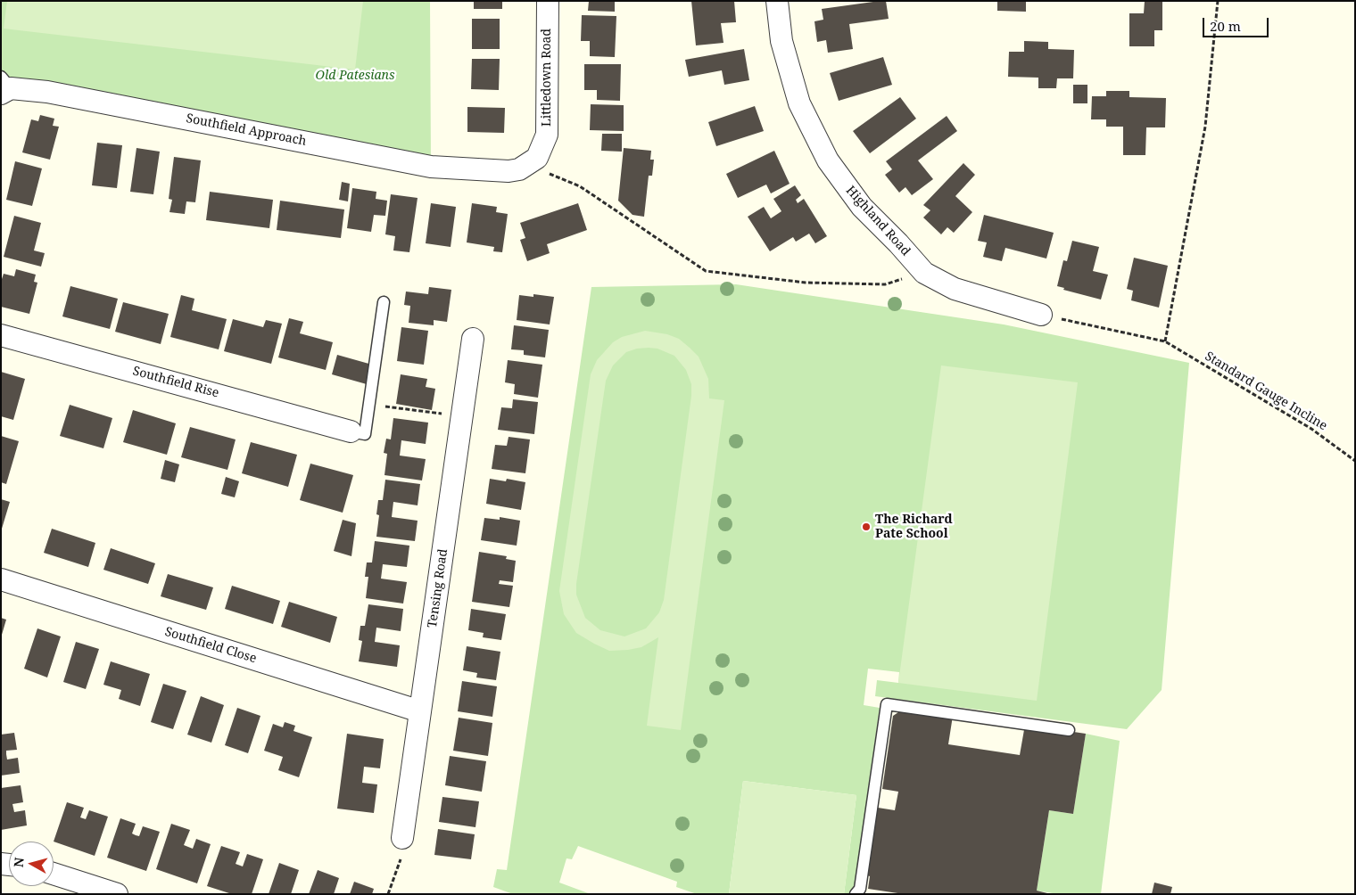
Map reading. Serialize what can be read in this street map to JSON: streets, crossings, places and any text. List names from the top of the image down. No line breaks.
{"streets":{"street":["Littledown Road","Southfield Approach","Highland Road","Southfield Rise","Tensing Road","Southfield Close"],"path":["Standard Gauge Incline"]},"crossings":[["Littledown Road","Southfield Approach"],["Highland Road","Standard Gauge Incline"],["Tensing Road","Southfield Close"]],"parks":["Old Patesians"],"places":["The Richard Pate School"],"scale_bar":"20 m","north":"left"}
